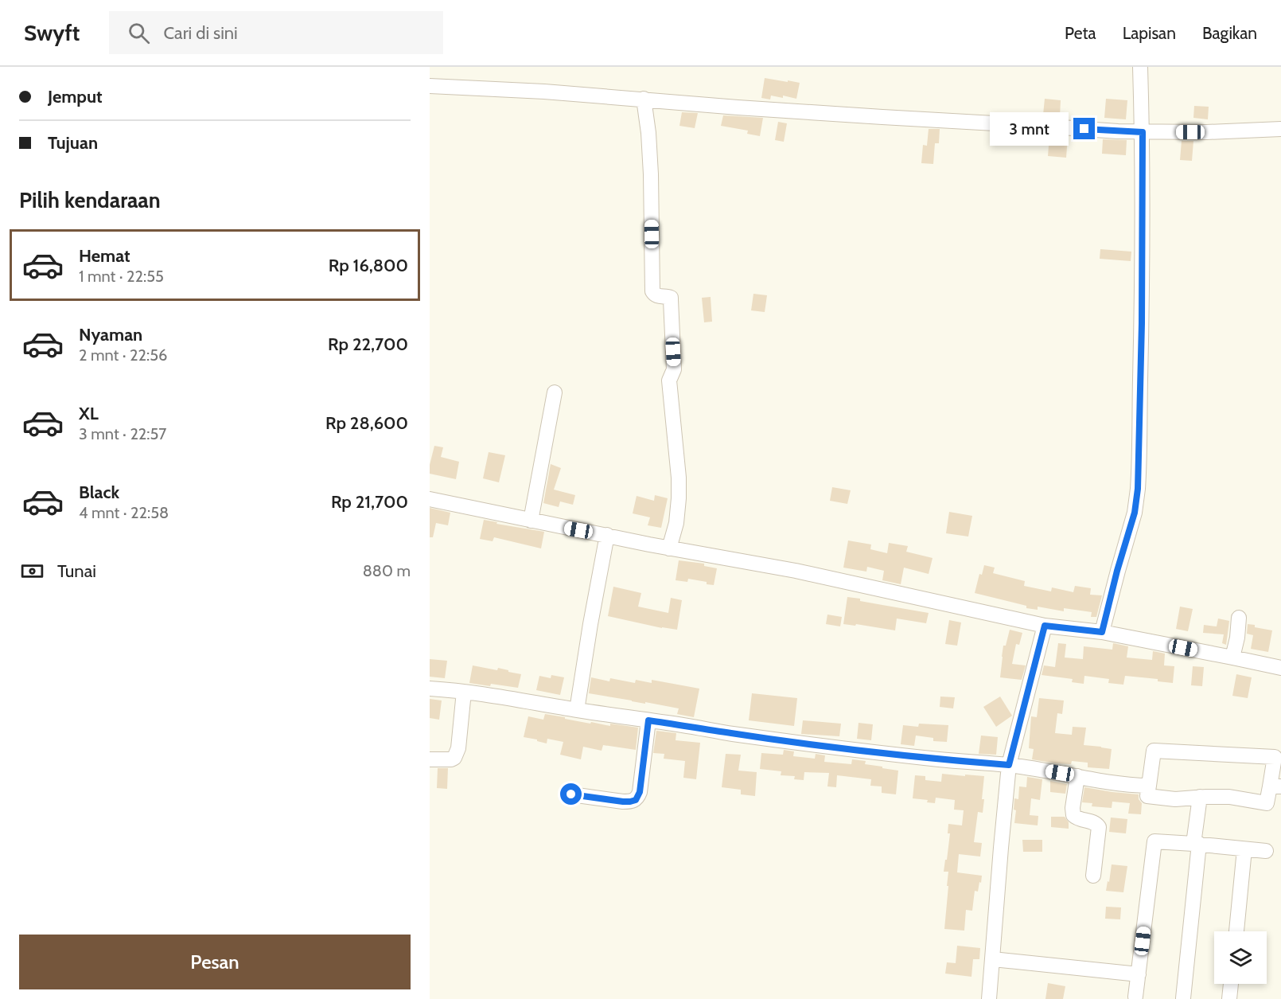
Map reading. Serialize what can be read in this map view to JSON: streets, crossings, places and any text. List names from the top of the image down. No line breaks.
{"page":{"header":"Swyft","search":"Cari di sini","nav":["Peta","Lapisan","Bagikan"],"banner":["Jemput","Tujuan"],"bubble":"3 mnt","heading":"Pilih kendaraan","list":[{"name":"Hemat","note":"1 mnt · 22:55","value":"Rp 16,800"},{"name":"Nyaman","note":"2 mnt · 22:56","value":"Rp 22,700"},{"name":"XL","note":"3 mnt · 22:57","value":"Rp 28,600"},{"name":"Black","note":"4 mnt · 22:58","value":"Rp 21,700"}],"pay":["Tunai","880 m"],"buttons":"Pesan"}}
